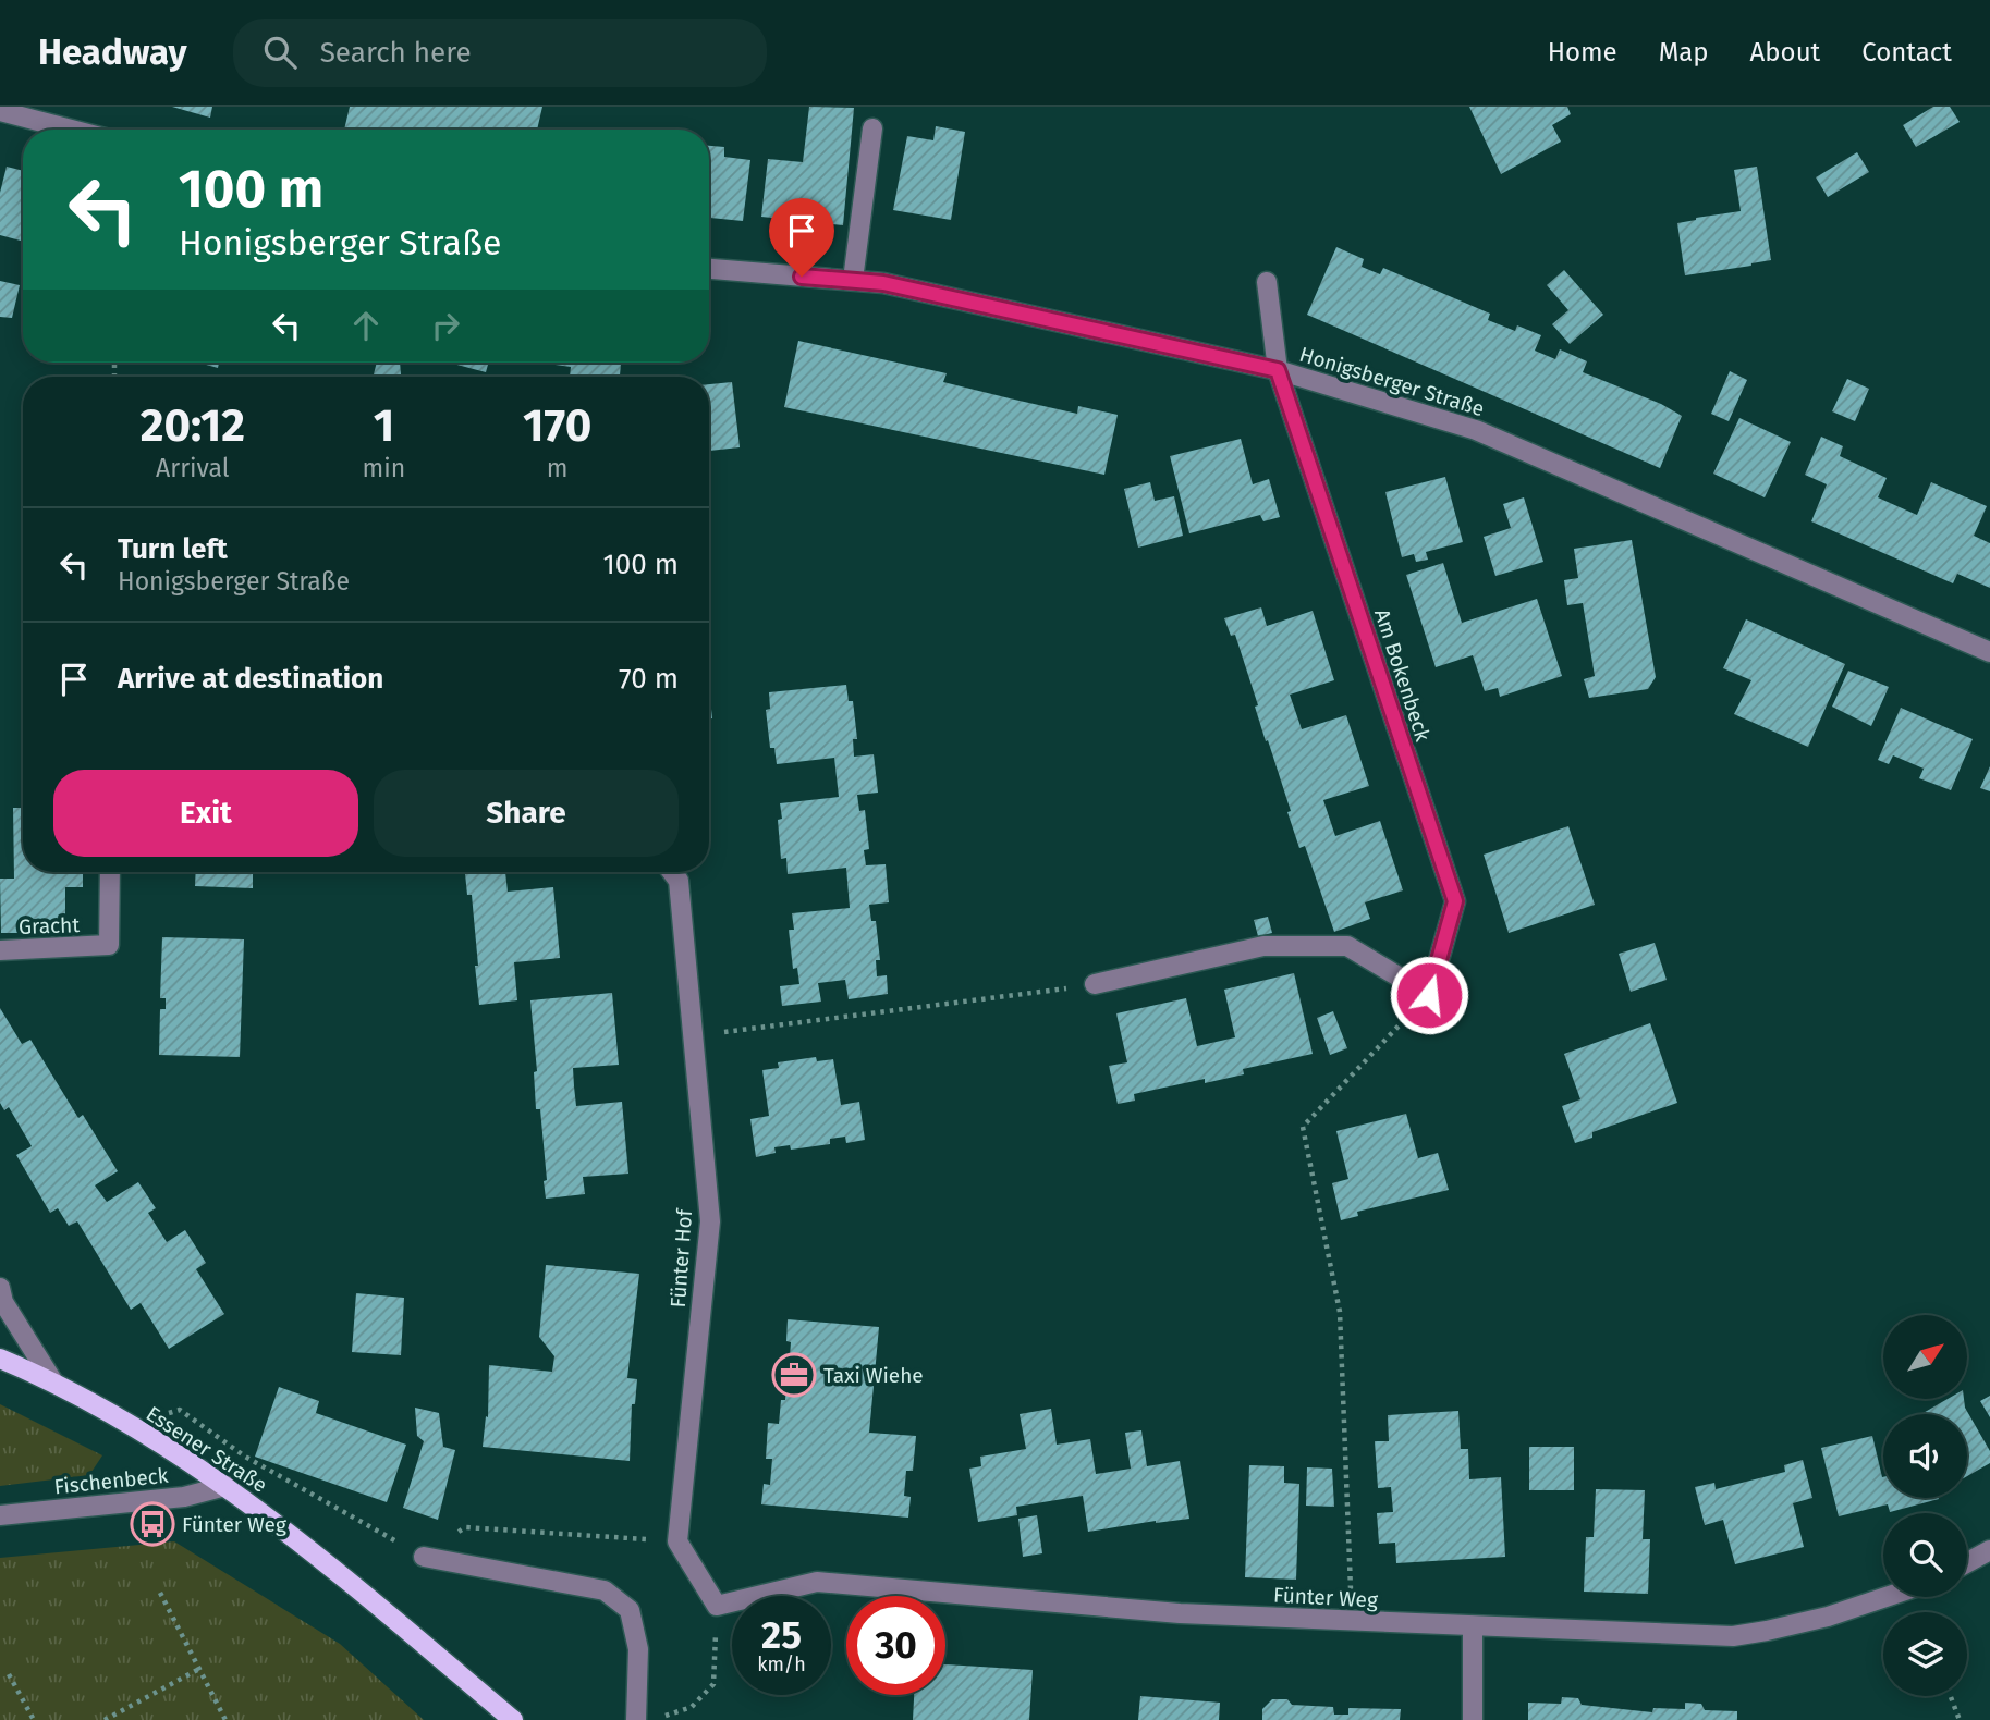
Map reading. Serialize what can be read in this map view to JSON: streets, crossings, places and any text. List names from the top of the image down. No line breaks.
{"streets":{"main road":["Essener Straße"],"street":["Honigsberger Straße","Am Bokenbeck","Gracht","Fünter Hof","Fischenbeck","Fünter Weg"]},"crossings":[["Honigsberger Straße","Am Bokenbeck"],["Essener Straße","Fischenbeck"]],"places":{"office":["Taxi Wiehe"],"bus stop":["Fünter Weg"]},"north":"top right","page":{"header":"Headway","search":"Search here","nav":["Home","Map","About","Contact"],"turn":["100 m","Honigsberger Straße"],"eta":["20:12","Arrival","1","min","170","m"],"list":[{"name":"Turn left","note":"Honigsberger Straße","value":"100 m"},{"name":"Arrive at destination","value":"70 m"}],"buttons":["Exit","Share"],"speed":"25 km/h","limit":"30"}}
